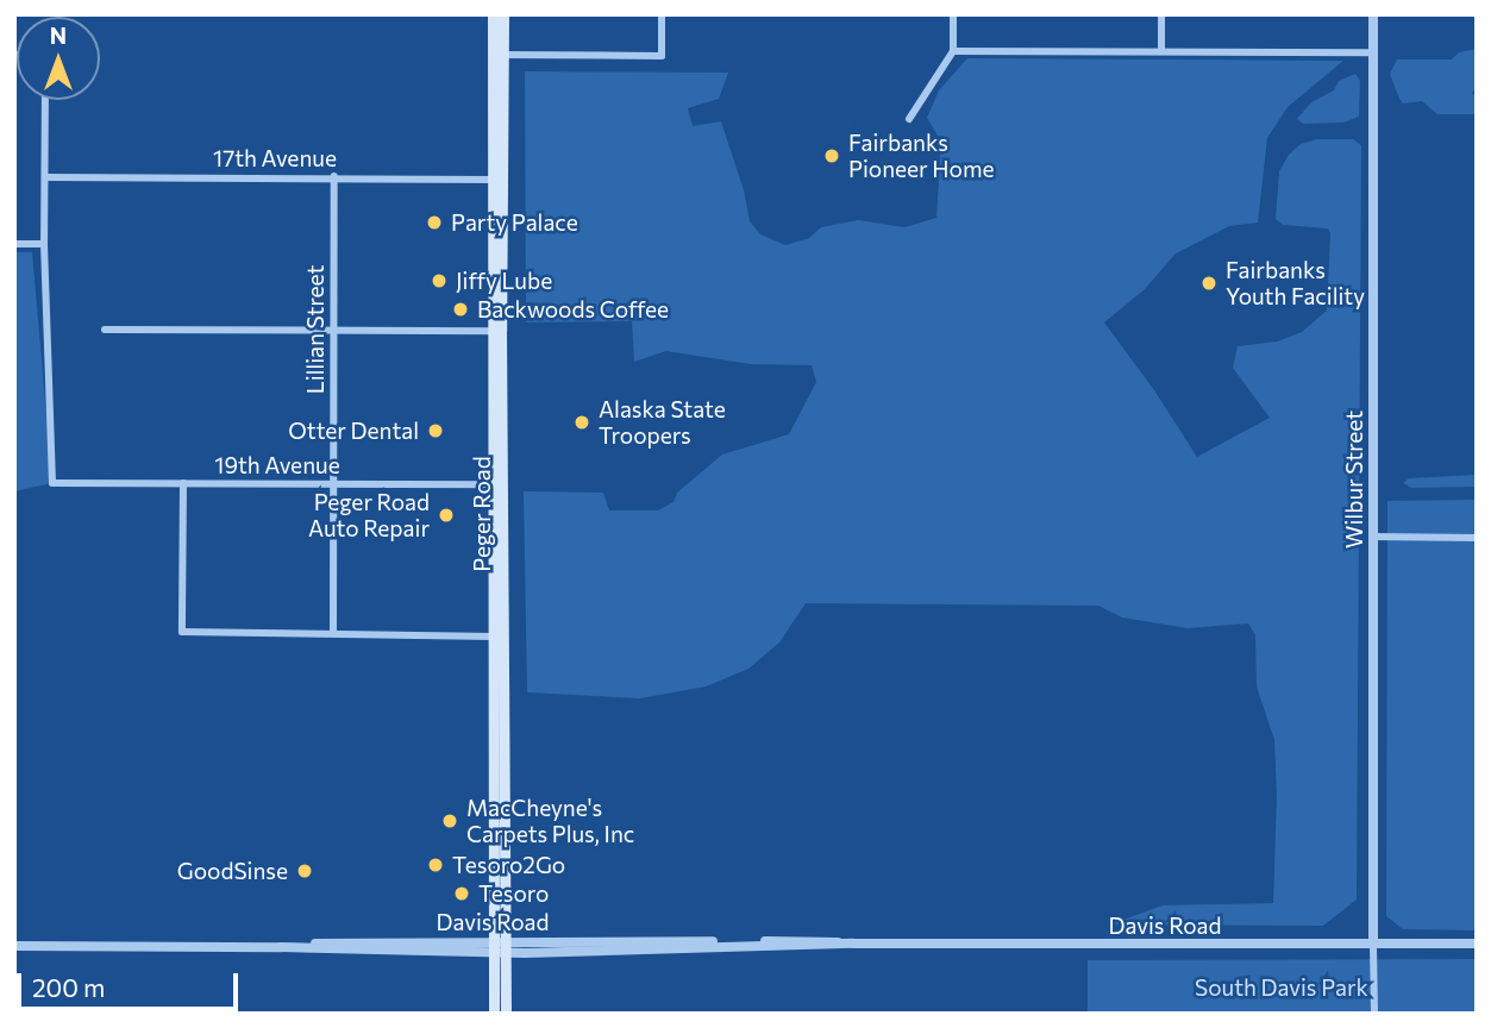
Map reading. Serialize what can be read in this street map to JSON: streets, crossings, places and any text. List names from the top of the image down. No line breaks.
{"streets":{"main road":["Peger Road"],"street":["17th Avenue","Lillian Street","19th Avenue","Wilbur Street","Davis Road"]},"crossings":[["17th Avenue","Lillian Street"],["17th Avenue","Peger Road"],["Lillian Street","19th Avenue"],["19th Avenue","Peger Road"],["Wilbur Street","Davis Road"],["Peger Road","Davis Road"]],"parks":["South Davis Park"],"places":["Fairbanks Pioneer Home","Party Palace","Jiffy Lube","Fairbanks Youth Facility","Backwoods Coffee","Alaska State Troopers","Otter Dental","Peger Road Auto Repair","MacCheyne's Carpets Plus, Inc","Tesoro2Go","GoodSinse","Tesoro"],"scale_bar":"200 m","north":"top"}
